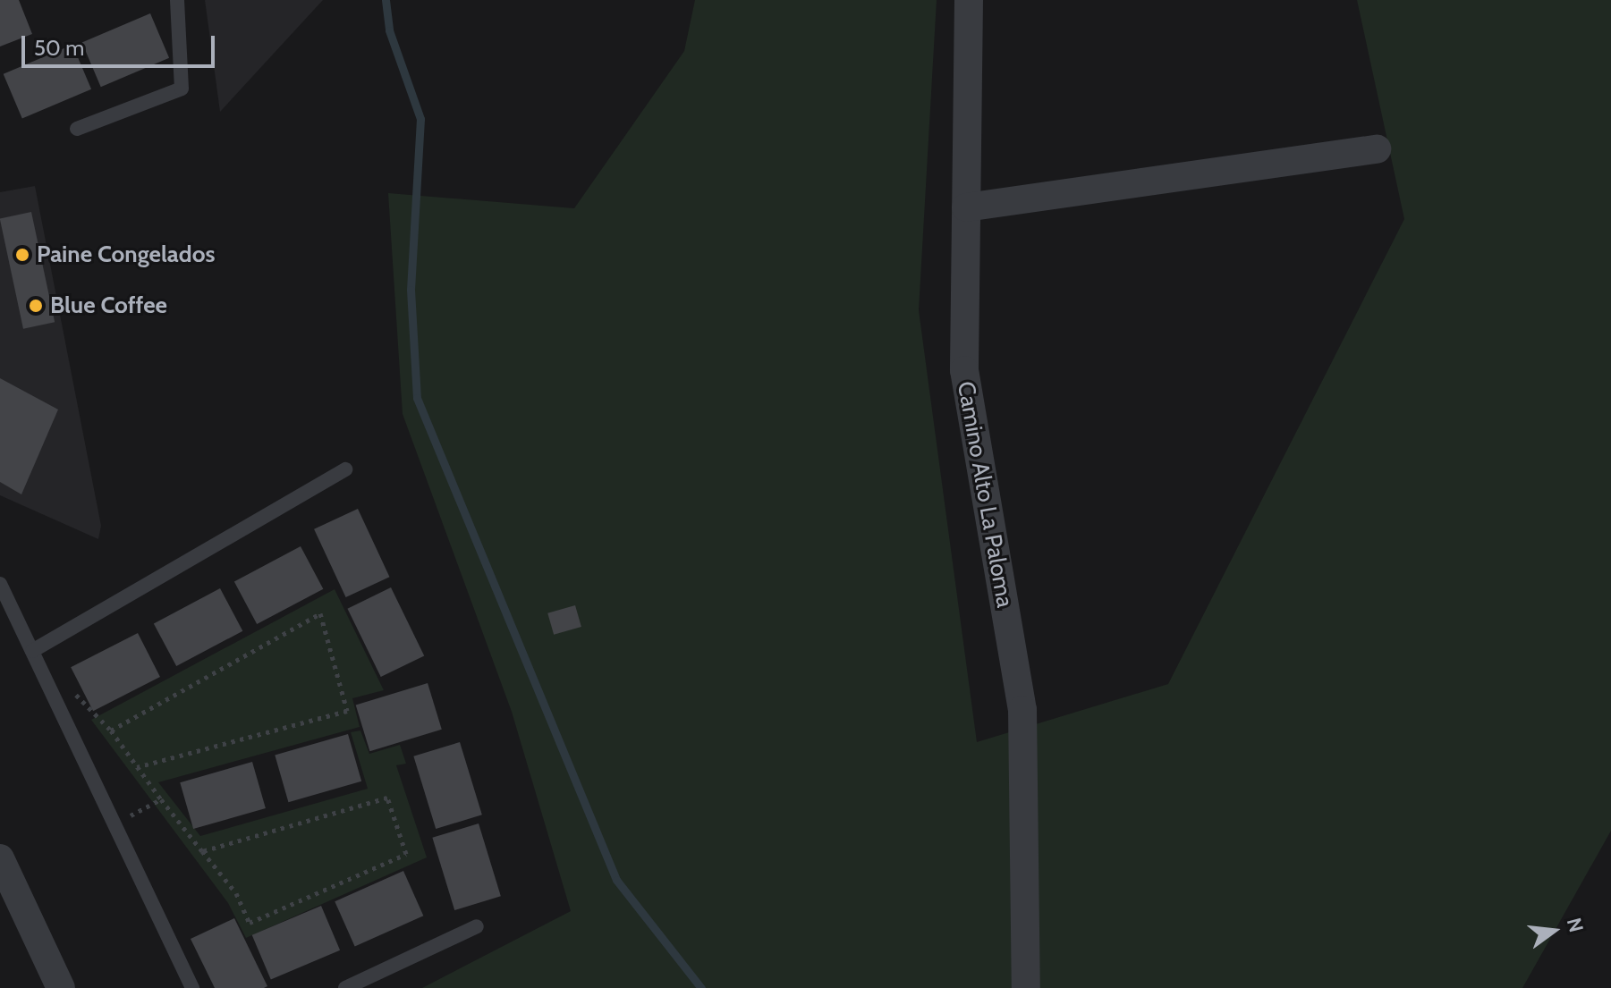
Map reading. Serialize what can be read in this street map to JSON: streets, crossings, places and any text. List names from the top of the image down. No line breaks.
{"streets":{"street":["Camino Alto La Paloma"]},"places":["Paine Congelados","Blue Coffee"],"scale_bar":"50 m","north":"right"}
